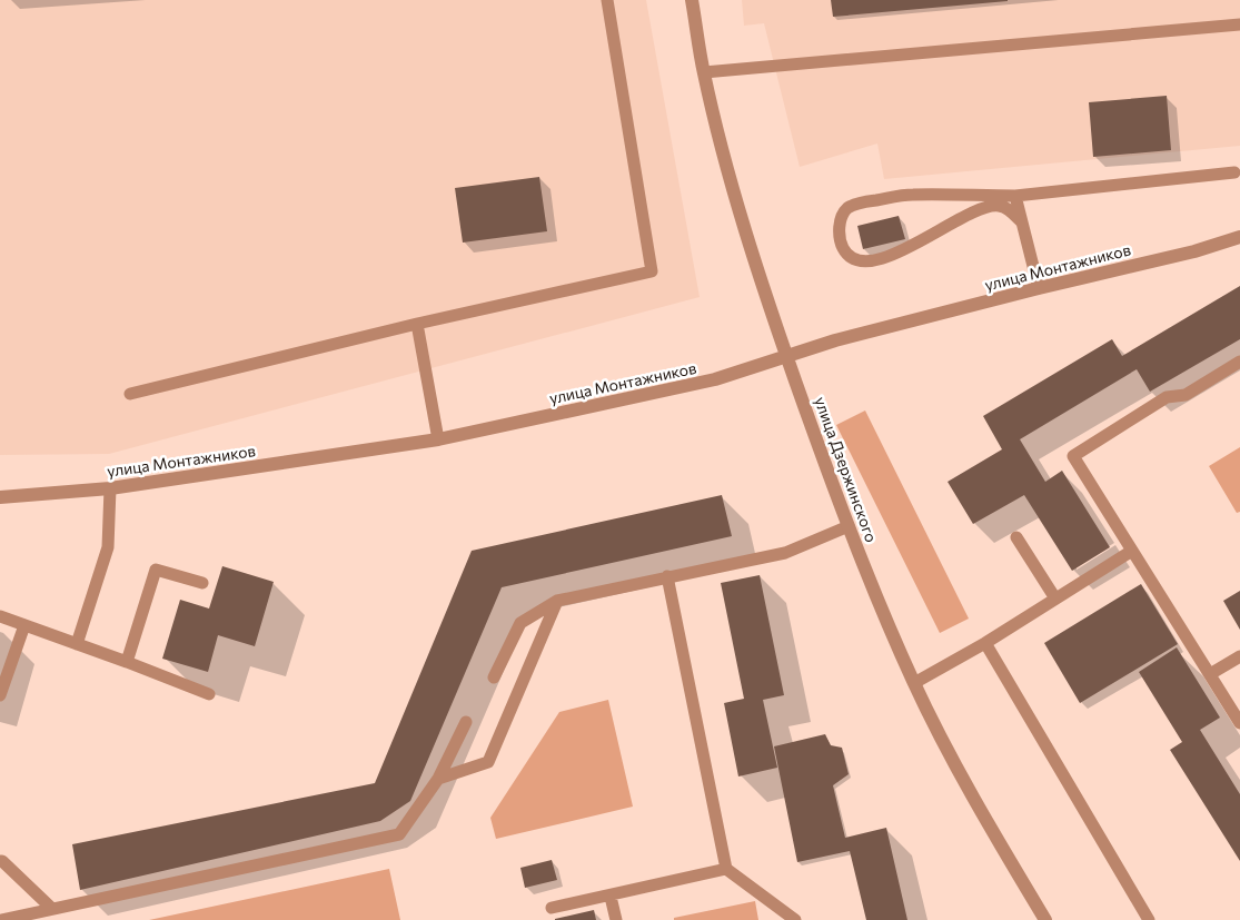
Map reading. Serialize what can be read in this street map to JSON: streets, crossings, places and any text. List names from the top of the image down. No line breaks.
{"streets":{"street":["улица Монтажников","улица Дзержинского"]},"crossings":[["улица Монтажников","улица Дзержинского"]]}
